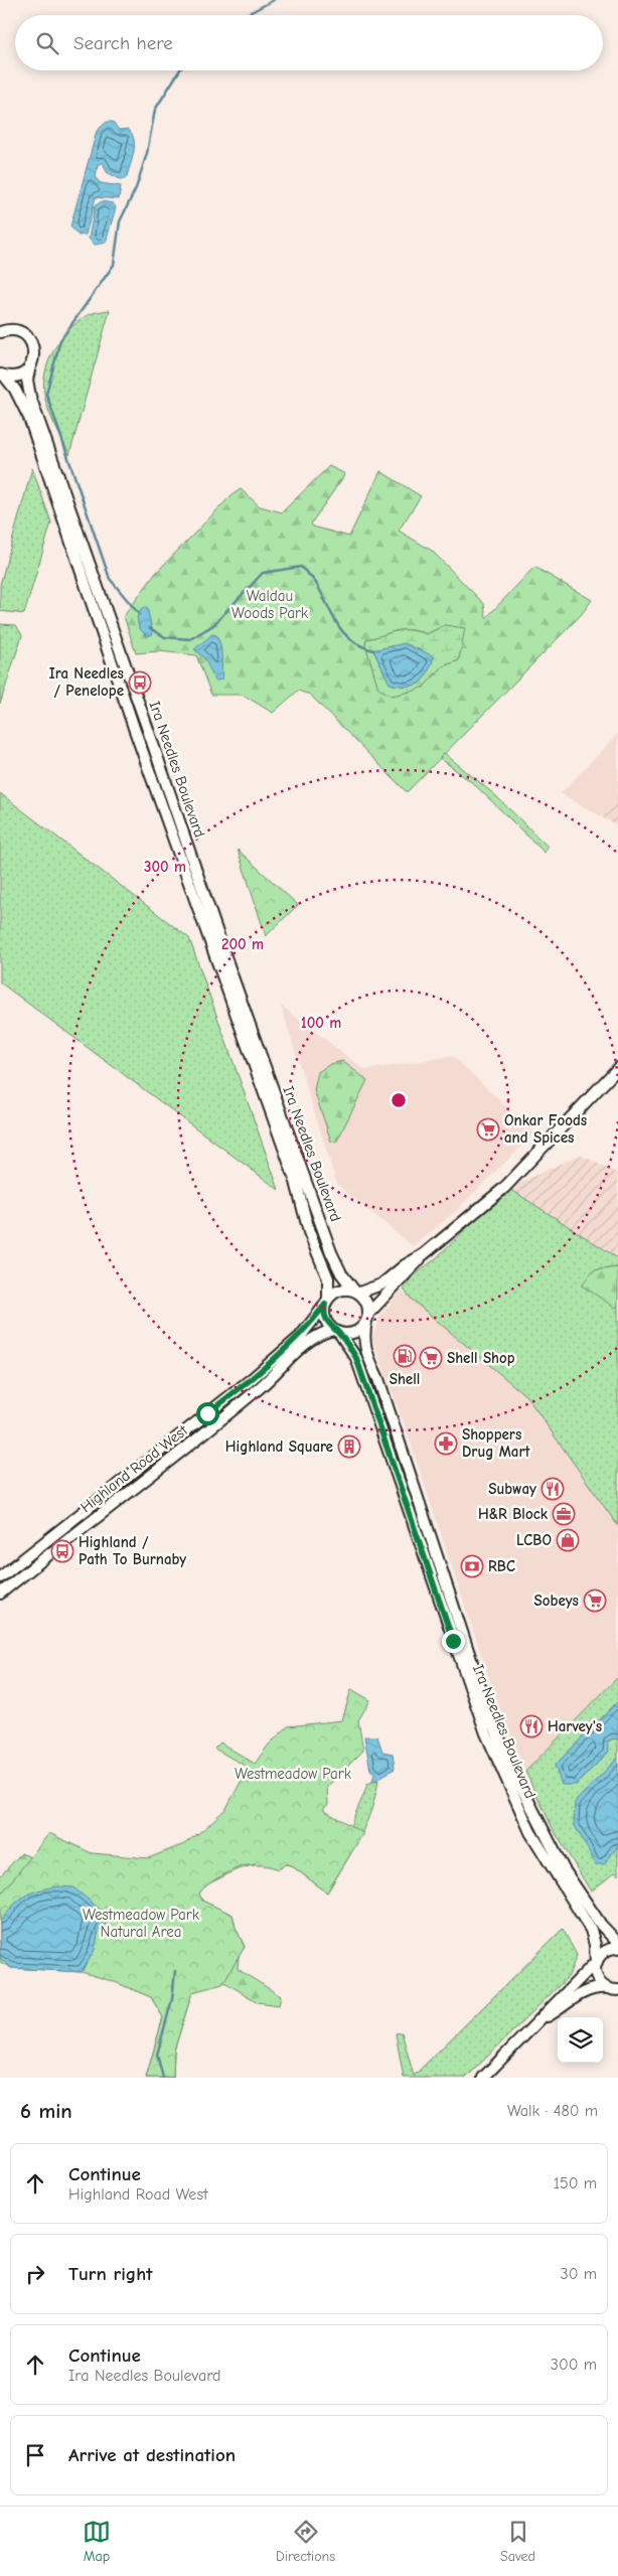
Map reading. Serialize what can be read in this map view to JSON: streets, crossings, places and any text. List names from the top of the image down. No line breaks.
{"streets":{"main road":["Ira Needles Boulevard","Highland Road West"]},"crossings":[["Ira Needles Boulevard","Highland Road West"]],"parks":["Waldau Woods Park","Westmeadow Park","Westmeadow Park Natural Area"],"places":{"bus stop":["Ira Needles / Penelope","Highland / Path To Burnaby"],"supermarket":["Onkar Foods and Spices","Shell Shop","Sobeys"],"fuel station":["Shell"],"pharmacy":["Shoppers Drug Mart"],"building":["Highland Square"],"restaurant":["Subway","Harvey's"],"office":["H&R Block"],"shop":["LCBO"],"bank":["RBC"]},"page":{"search":"Search here","heading":["6 min","Walk · 480 m"],"list":[["Continue","Highland Road West","150 m"],["Turn right","30 m"],["Continue","Ira Needles Boulevard","300 m"],"Arrive at destination"],"nav":["Map","Directions","Saved"]},"rings":["300 m","200 m","100 m"]}
